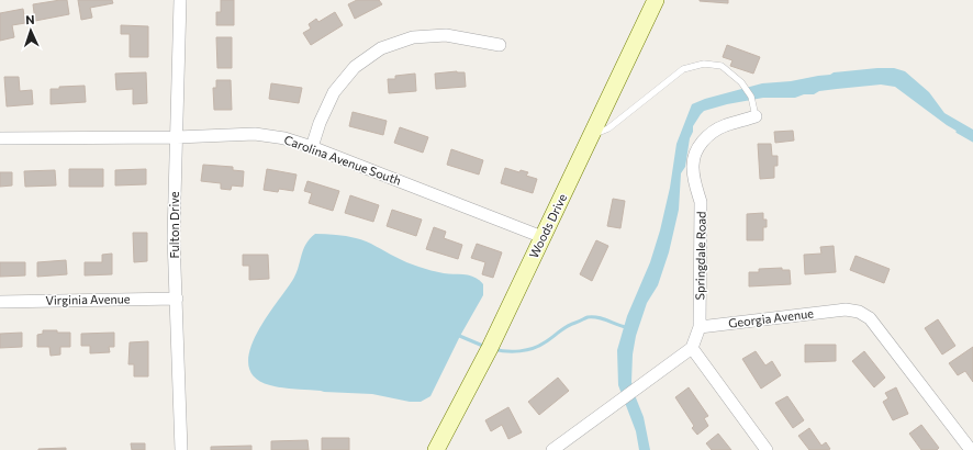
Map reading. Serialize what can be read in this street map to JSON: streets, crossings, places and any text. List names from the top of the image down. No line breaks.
{"streets":{"street":["Carolina Avenue South","Fulton Drive","Woods Drive","Springdale Road","Virginia Avenue","Georgia Avenue"]},"crossings":[["Carolina Avenue South","Fulton Drive"],["Carolina Avenue South","Woods Drive"],["Fulton Drive","Virginia Avenue"],["Springdale Road","Georgia Avenue"]],"north":"top"}
